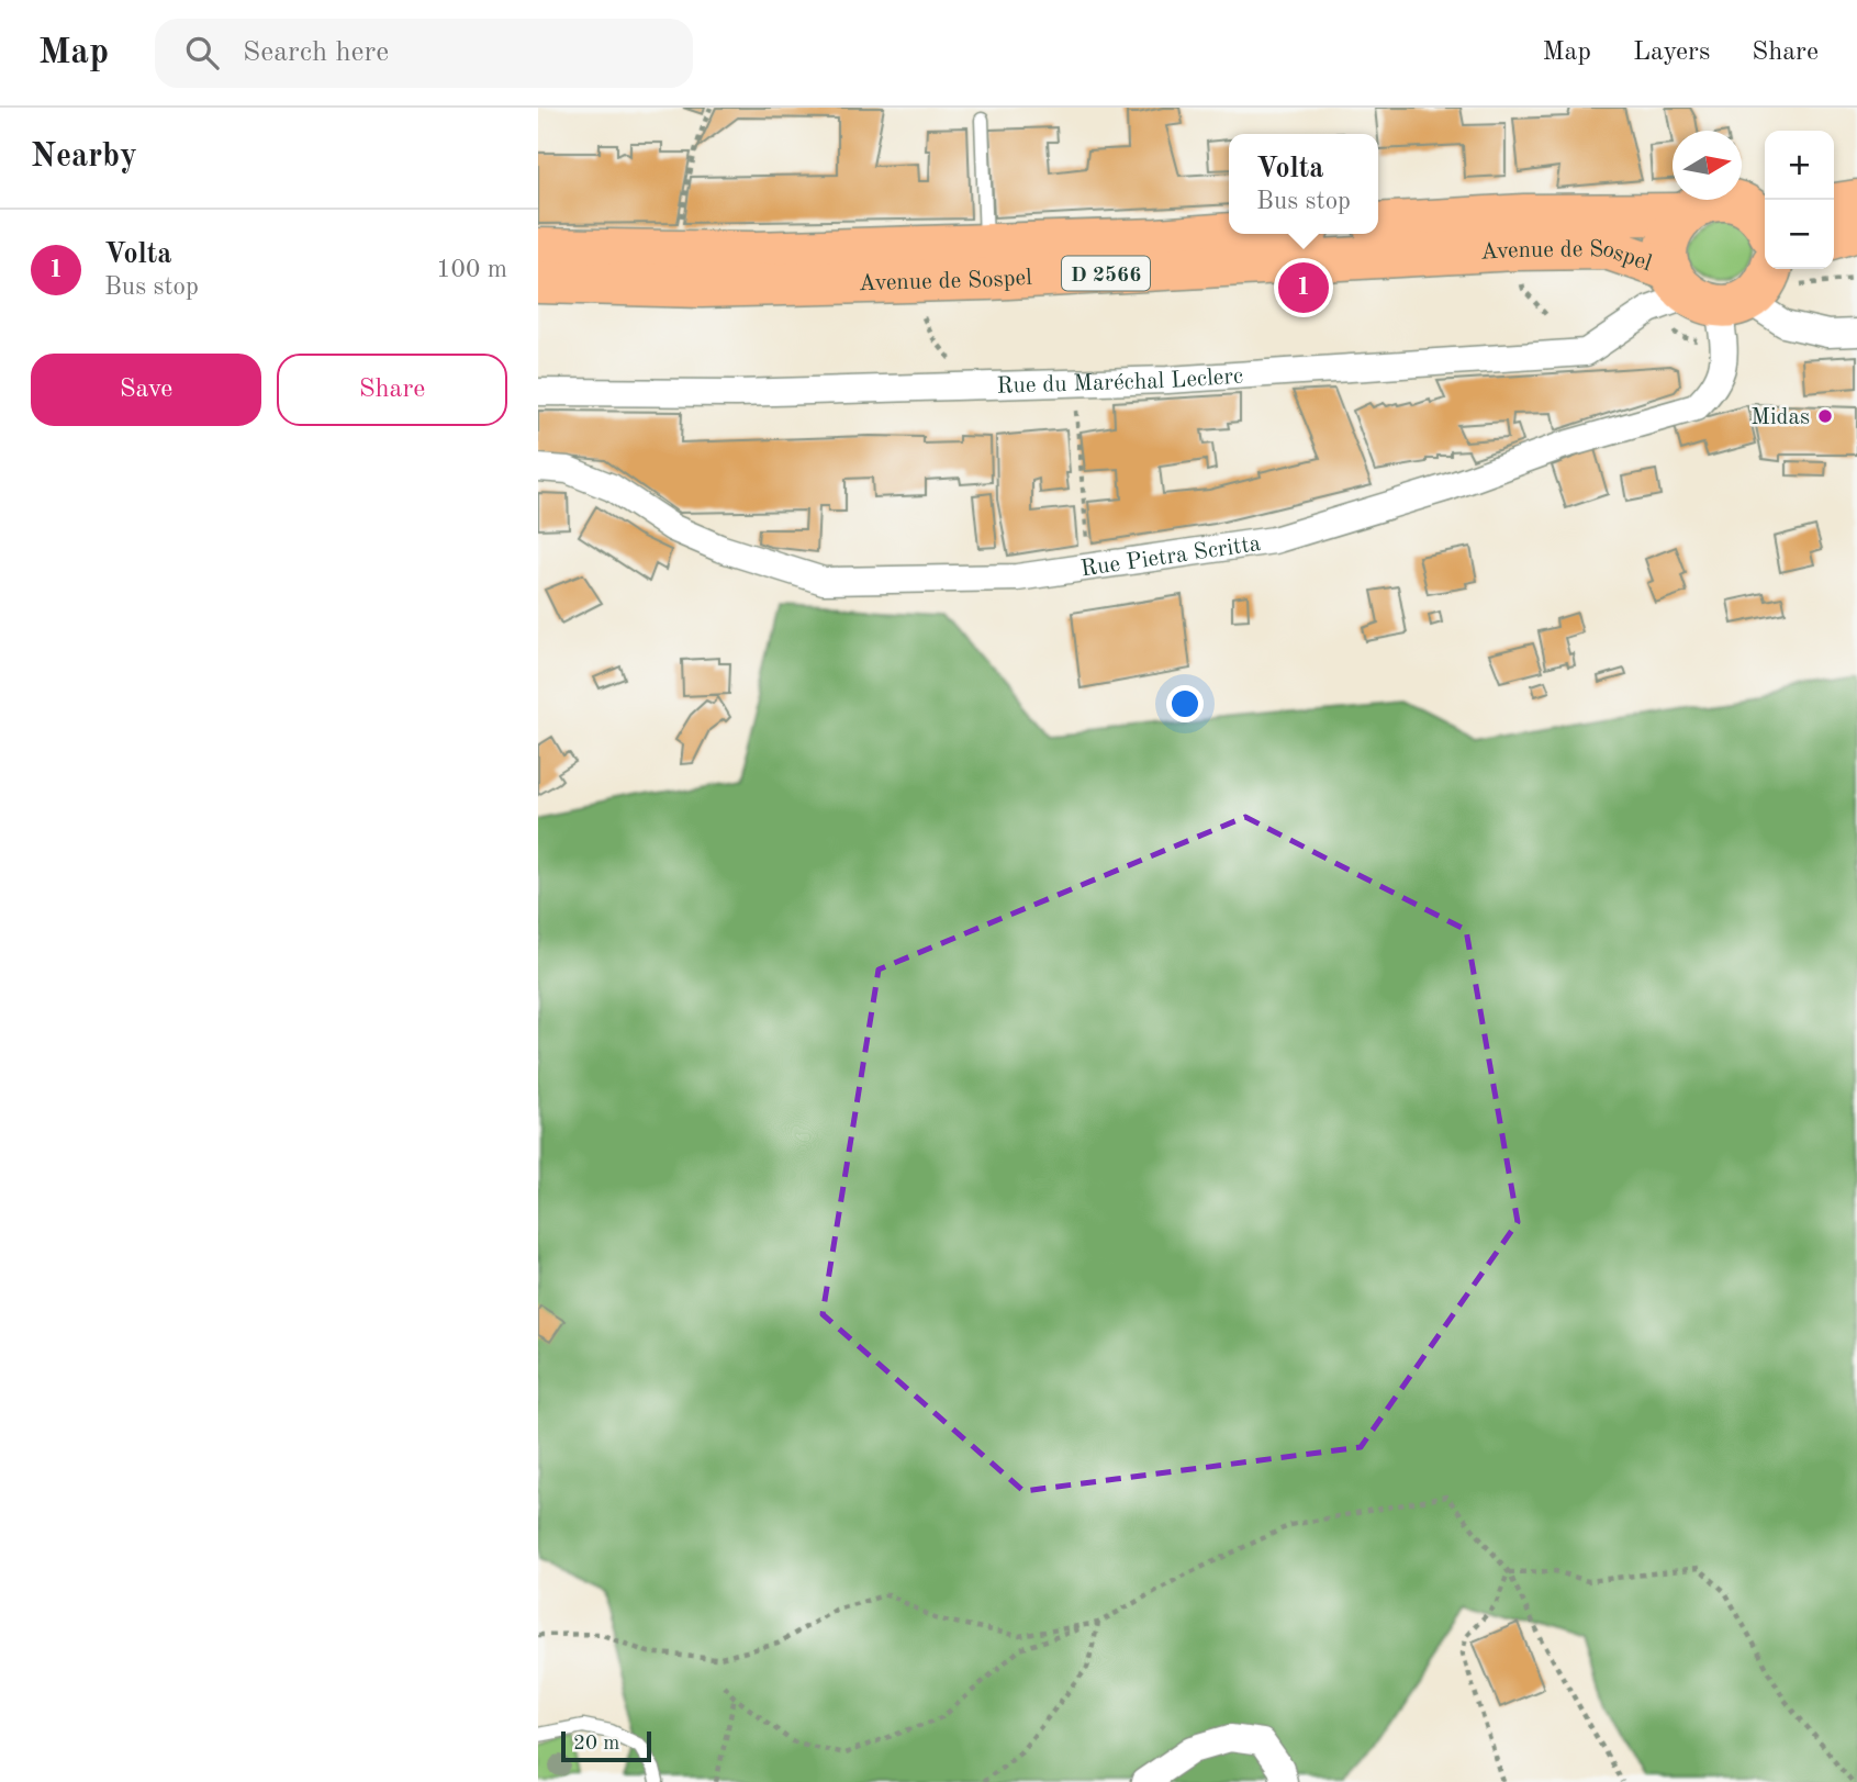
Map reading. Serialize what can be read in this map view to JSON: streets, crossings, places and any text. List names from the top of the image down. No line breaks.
{"streets":{"main road":["Avenue de Sospel","D 2566"],"street":["Rue du Maréchal Leclerc","Rue Pietra Scritta"]},"crossings":[["Avenue de Sospel","Rue du Maréchal Leclerc"],["Avenue de Sospel","Rue Pietra Scritta"],["Rue du Maréchal Leclerc","Rue Pietra Scritta"]],"places":["Midas"],"scale_bar":"20 m","north":"right","page":{"header":"Map","search":"Search here","nav":["Map","Layers","Share"],"heading":"Nearby","map_buttons":["+","−"],"popup":["Volta","Bus stop"],"list":[{"mark":"1","name":"Volta","note":"Bus stop","value":"100 m"}],"pins":"1","buttons":["Save","Share"],"scale":"20 m"}}
